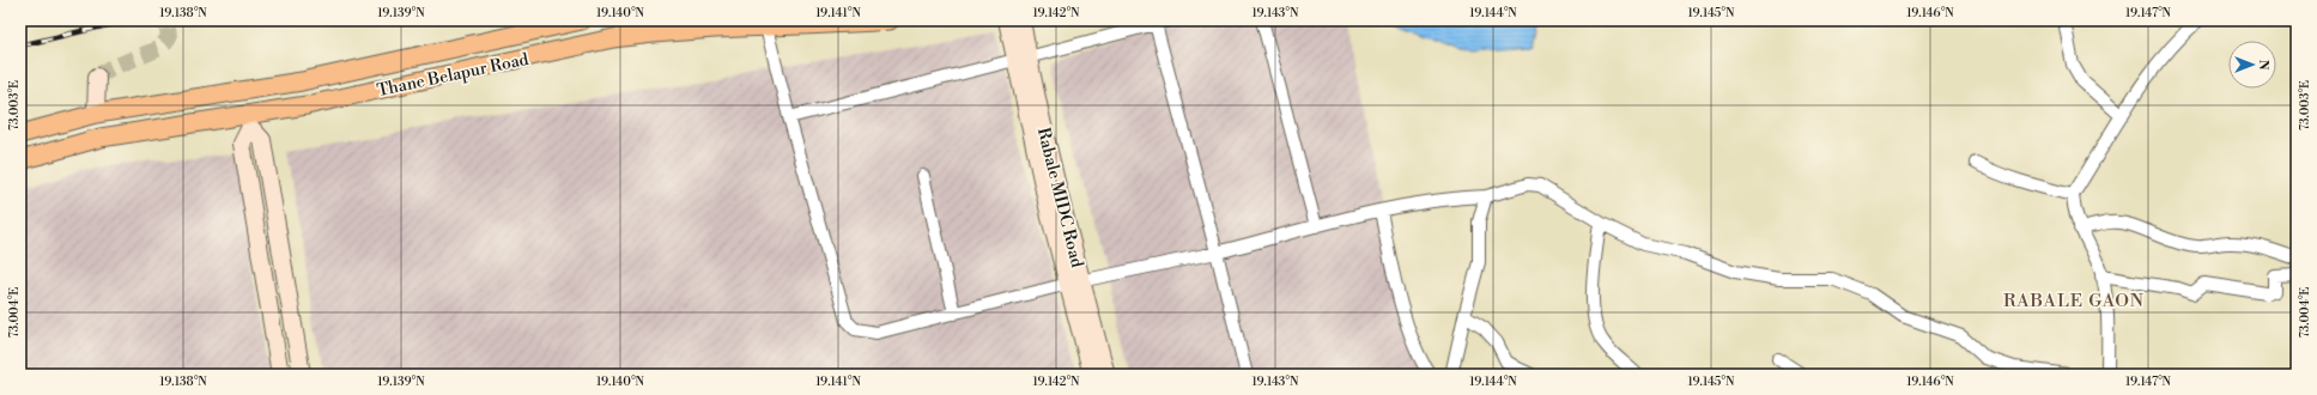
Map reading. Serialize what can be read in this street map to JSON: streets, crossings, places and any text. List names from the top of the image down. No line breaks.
{"streets":{"main road":["Thane Belapur Road"],"street":["Rabale MIDC Road"]},"districts":["RABALE GAON"],"north":"right","coordinates":["19.138°N","19.139°N","19.140°N","19.141°N","19.142°N","19.143°N","19.144°N","19.145°N","19.146°N","19.147°N","73.003°E","73.004°E"]}
